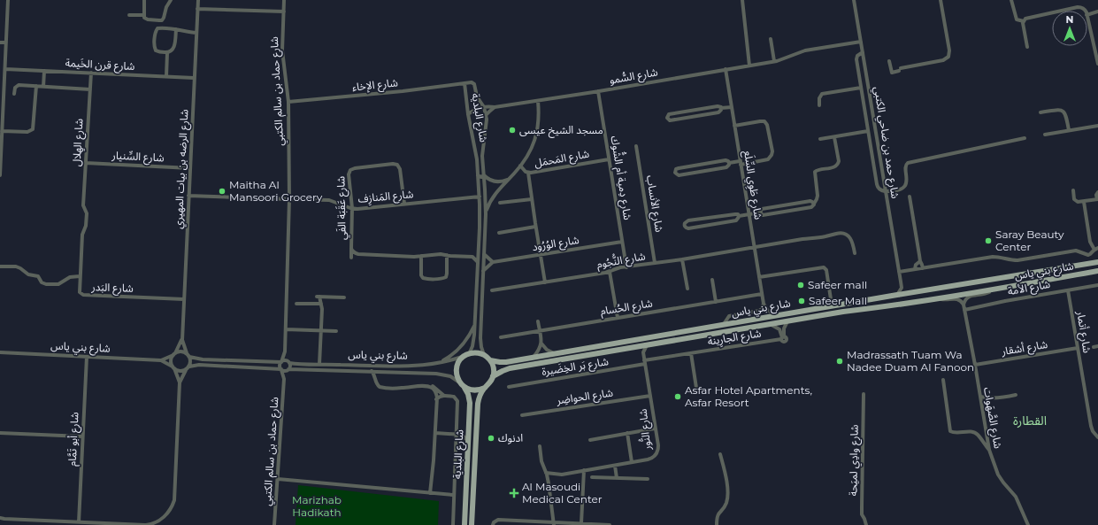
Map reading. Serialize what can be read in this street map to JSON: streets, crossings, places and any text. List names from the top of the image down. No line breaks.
{"streets":{"main road":["شارع البلدية","شارع بني ياس"],"street":["شارع قرن الخَيمة","شارع السُّمو","شارع الإخاء","شارع حماد بن سالم الكتبي","شارع الهِلال","شارع حمد بن ضاحي الكتبي","شارع السِّنيار","شارع المَحمَل","شارع الرضه بن بيات المهيري","شارع دِمية أم الشُّوك","شارع طَوِي السِّلَع","شارع المَنازِف","شارع الأنساب","شارع عَقَبَة الفَي","شارع الوُرُود","شارع النُّجُوم","شارع البَدر","شارع الأمة","شارع الحُسام","شارع أتمار","شارع الجارِينة","شارع أشقار","شارع بَر الخِضَيرة","شارع الحواضِر","شارع الصَّهَوات","شارع النُّور","شارع أبو تَمَّام","شارع وادِي لميَحة"]},"crossings":[["شارع قرن الخَيمة","شارع الهِلال"],["شارع قرن الخَيمة","شارع الرضه بن بيات المهيري"],["شارع السُّمو","شارع البلدية"],["شارع السُّمو","شارع حمد بن ضاحي الكتبي"],["شارع السُّمو","شارع دِمية أم الشُّوك"],["شارع السُّمو","شارع طَوِي السِّلَع"],["شارع الإخاء","شارع حماد بن سالم الكتبي"],["شارع الإخاء","شارع البلدية"],["شارع حماد بن سالم الكتبي","شارع المَنازِف"],["شارع حماد بن سالم الكتبي","شارع بني ياس"],["شارع البلدية","شارع المَنازِف"],["شارع البلدية","شارع بني ياس"],["شارع الهِلال","شارع السِّنيار"],["شارع الهِلال","شارع البَدر"],["شارع السِّنيار","شارع الرضه بن بيات المهيري"],["شارع المَحمَل","شارع دِمية أم الشُّوك"],["شارع الرضه بن بيات المهيري","شارع المَنازِف"],["شارع الرضه بن بيات المهيري","شارع بني ياس"],["شارع الرضه بن بيات المهيري","شارع البَدر"],["شارع دِمية أم الشُّوك","شارع الوُرُود"],["شارع دِمية أم الشُّوك","شارع النُّجُوم"],["شارع طَوِي السِّلَع","شارع النُّجُوم"],["شارع طَوِي السِّلَع","شارع الحُسام"],["شارع المَنازِف","شارع عَقَبَة الفَي"],["شارع الأنساب","شارع النُّجُوم"],["شارع بني ياس","شارع أبو تَمَّام"],["شارع الأمة","شارع أتمار"],["شارع الأمة","شارع الصَّهَوات"],["شارع أتمار","شارع أشقار"],["شارع الجارِينة","شارع بَر الخِضَيرة"],["شارع الجارِينة","شارع النُّور"],["شارع أشقار","شارع الصَّهَوات"],["شارع بَر الخِضَيرة","شارع النُّور"],["شارع الحواضِر","شارع النُّور"]],"districts":["القطارة"],"parks":["Marizhab Hadikath"],"places":{"other":["مسجد الشيخ عيسى","Maitha Al Mansoori Grocery","Saray Beauty Center","Safeer mall","Safeer Mall","Madrassath Tuam Wa Nadee Duam Al Fanoon","Asfar Hotel Apartments, Asfar Resort","ادنوك"],"health":["Al Masoudi Medical Center"]},"north":"top"}
